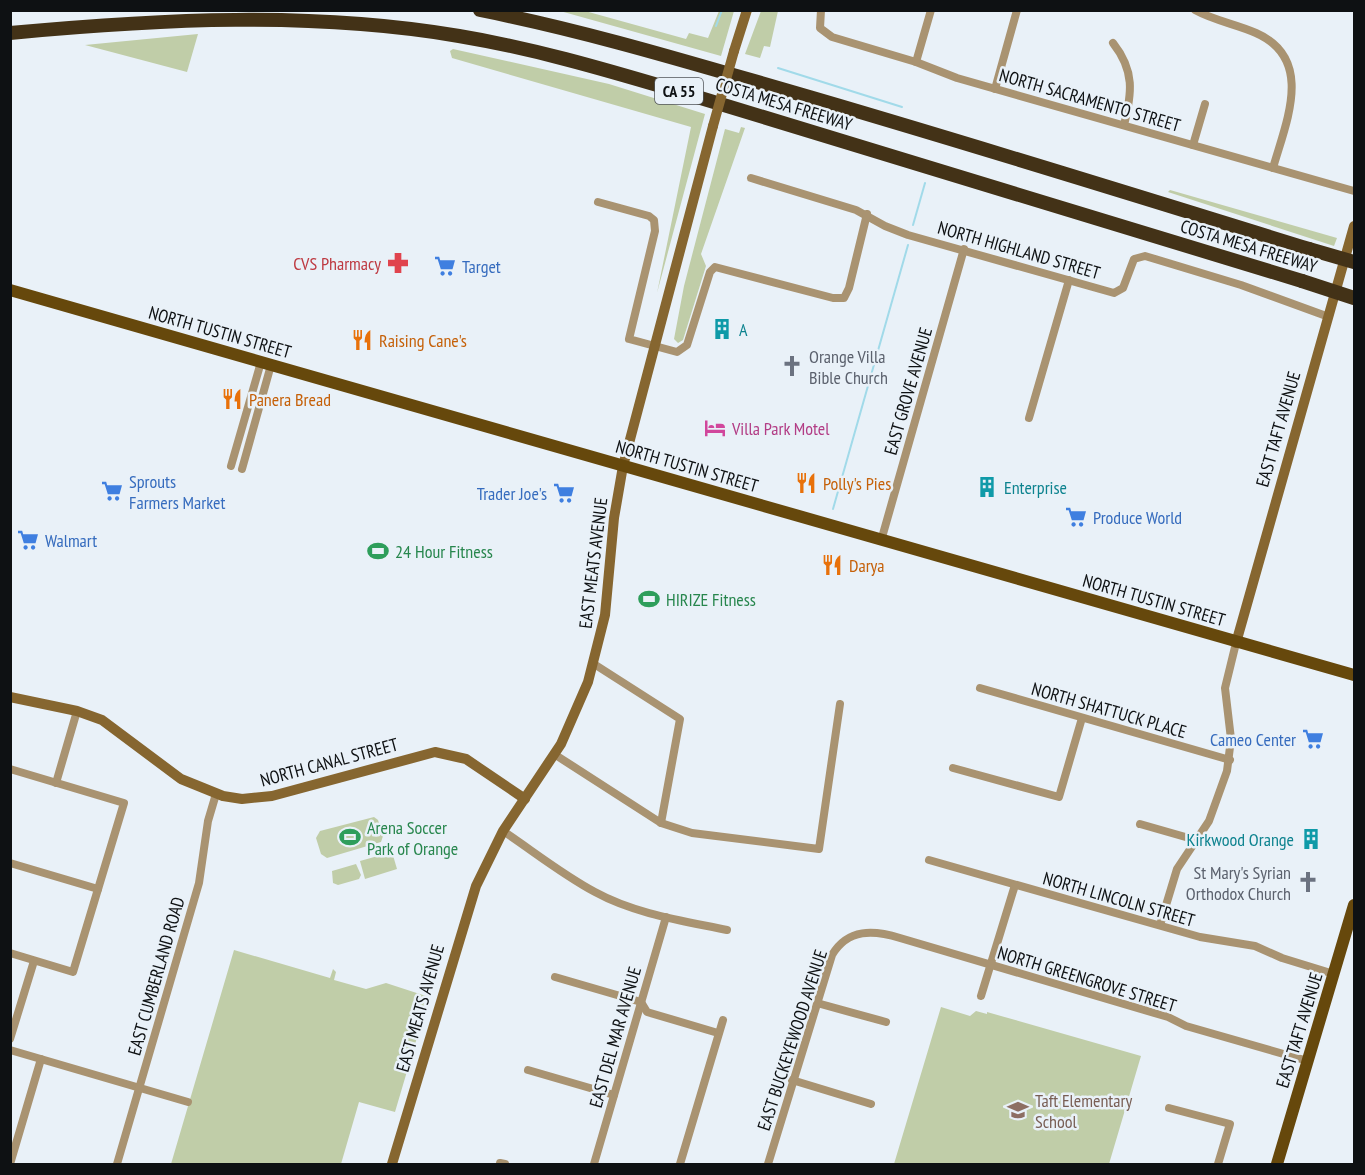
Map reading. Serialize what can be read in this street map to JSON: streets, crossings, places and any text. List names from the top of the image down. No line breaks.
{"streets":{"highway":["CA 55","COSTA MESA FREEWAY"],"main road":["NORTH TUSTIN STREET","EAST TAFT AVENUE"],"street":["NORTH SACRAMENTO STREET","NORTH HIGHLAND STREET","EAST GROVE AVENUE","EAST MEATS AVENUE","NORTH SHATTUCK PLACE","NORTH CANAL STREET","NORTH LINCOLN STREET","EAST CUMBERLAND ROAD","NORTH GREENGROVE STREET","EAST DEL MAR AVENUE","EAST BUCKEYEWOOD AVENUE"]},"crossings":[["NORTH HIGHLAND STREET","EAST GROVE AVENUE"],["NORTH HIGHLAND STREET","EAST TAFT AVENUE"],["NORTH TUSTIN STREET","EAST GROVE AVENUE"],["NORTH TUSTIN STREET","EAST TAFT AVENUE"],["NORTH TUSTIN STREET","EAST MEATS AVENUE"],["EAST TAFT AVENUE","NORTH LINCOLN STREET"],["EAST TAFT AVENUE","NORTH GREENGROVE STREET"],["EAST MEATS AVENUE","NORTH CANAL STREET"],["NORTH CANAL STREET","EAST CUMBERLAND ROAD"],["NORTH GREENGROVE STREET","EAST BUCKEYEWOOD AVENUE"]],"places":{"pharmacy":["CVS Pharmacy"],"supermarket":["Target","Sprouts Farmers Market","Trader Joe's","Produce World","Walmart","Cameo Center"],"building":["A","Enterprise","Kirkwood Orange"],"restaurant":["Raising Cane's","Panera Bread","Polly's Pies","Darya"],"church":["Orange Villa Bible Church","St Mary's Syrian Orthodox Church"],"hotel":["Villa Park Motel"],"sports":["24 Hour Fitness","HIRIZE Fitness","Arena Soccer Park of Orange"],"school or university":["Taft Elementary School"]}}
